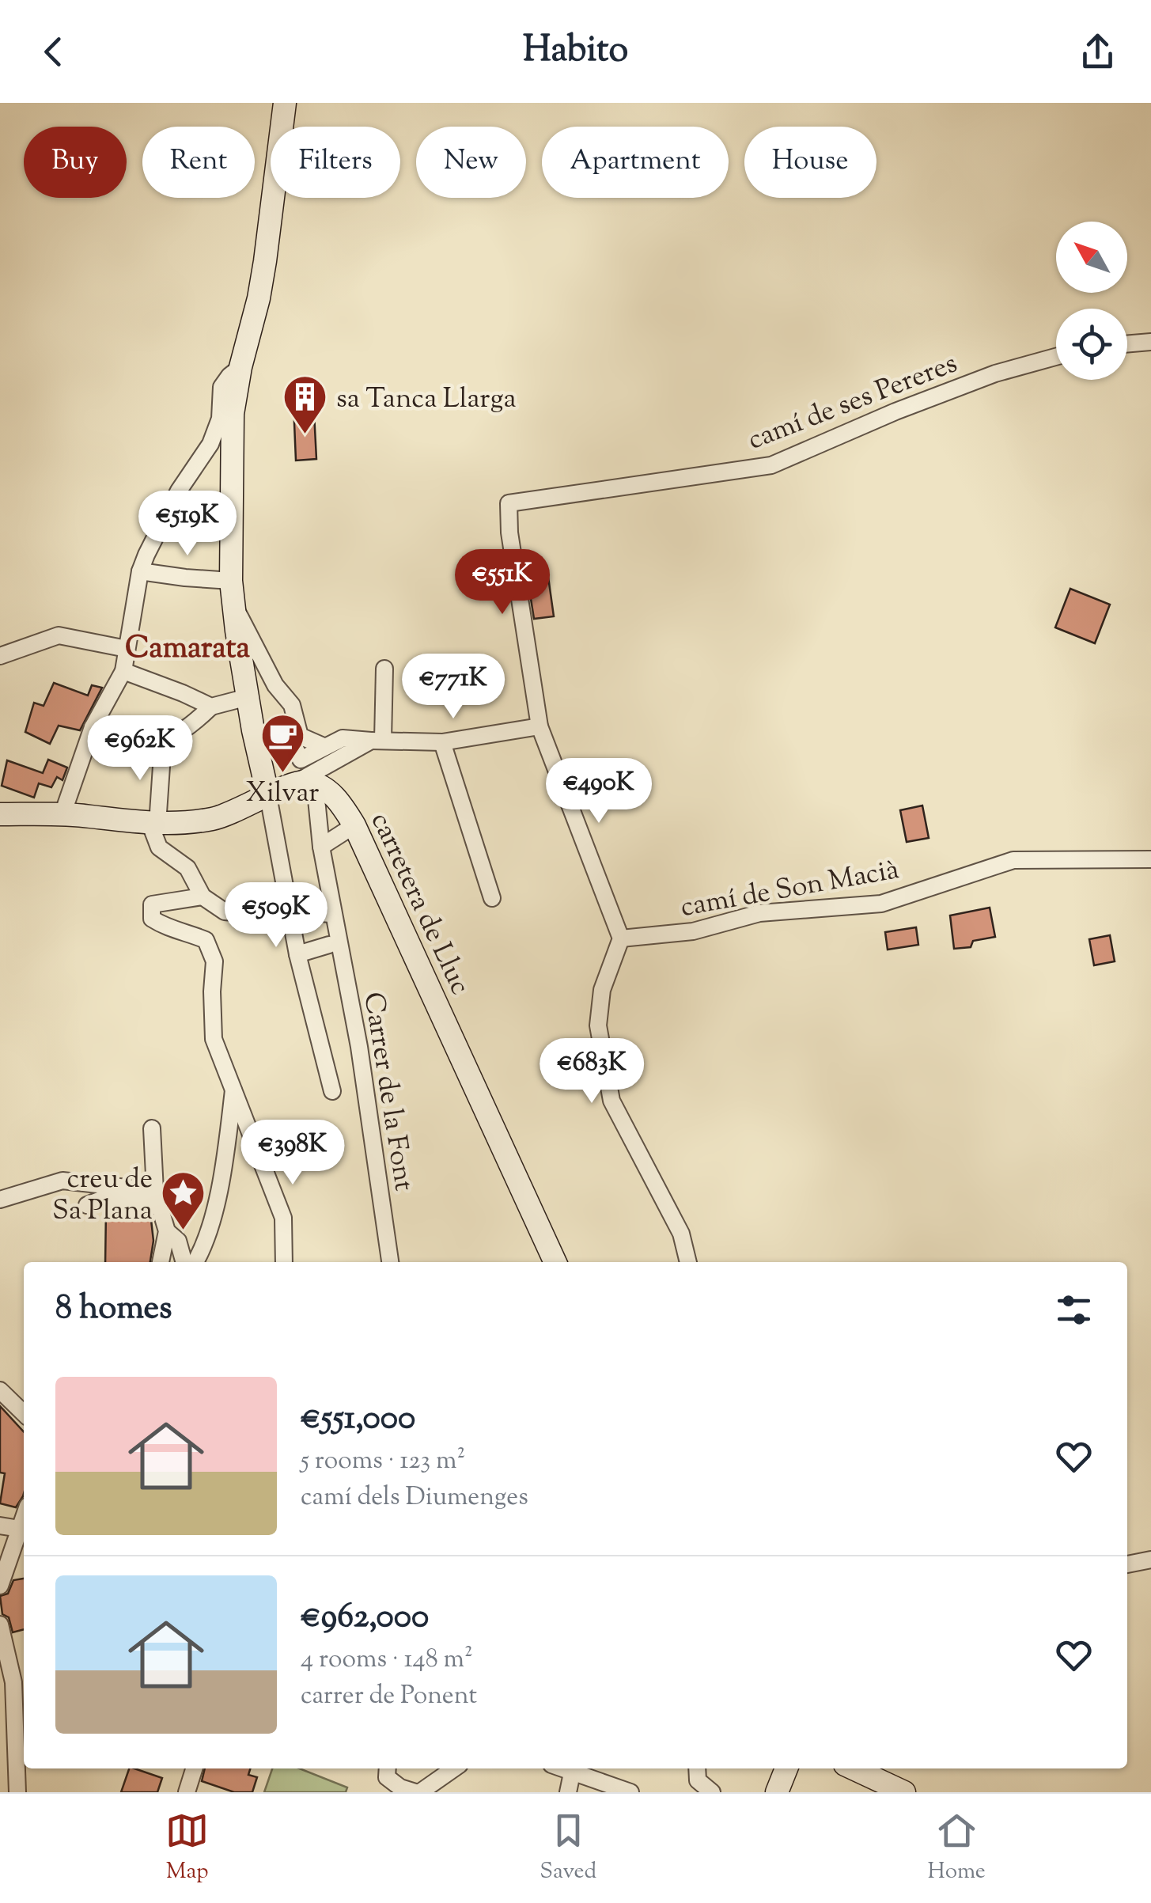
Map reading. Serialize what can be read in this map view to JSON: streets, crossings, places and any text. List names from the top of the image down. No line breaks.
{"streets":{"main road":["carretera de Lluc"],"street":["camí de ses Pereres","camí de Son Macià","Carrer de la Font"]},"crossings":[["carretera de Lluc","Carrer de la Font"]],"districts":["Camarata"],"places":{"building":["sa Tanca Llarga"],"cafe":["Xilvar"],"place":["creu de Sa Plana"]},"north":"top left","page":{"header":"Habito","chip":["Buy","Rent","Filters","New","Apartment","House"],"price":["€519K","€551K","€771K","€962K","€490K","€509K","€683K","€398K"],"heading":"8 homes","list":[{"name":"€551,000","note":"5 rooms · 123 m² · camí dels Diumenges"},{"name":"€962,000","note":"4 rooms · 148 m² · carrer de Ponent"}],"tabs":["Map","Saved","Home"]}}
